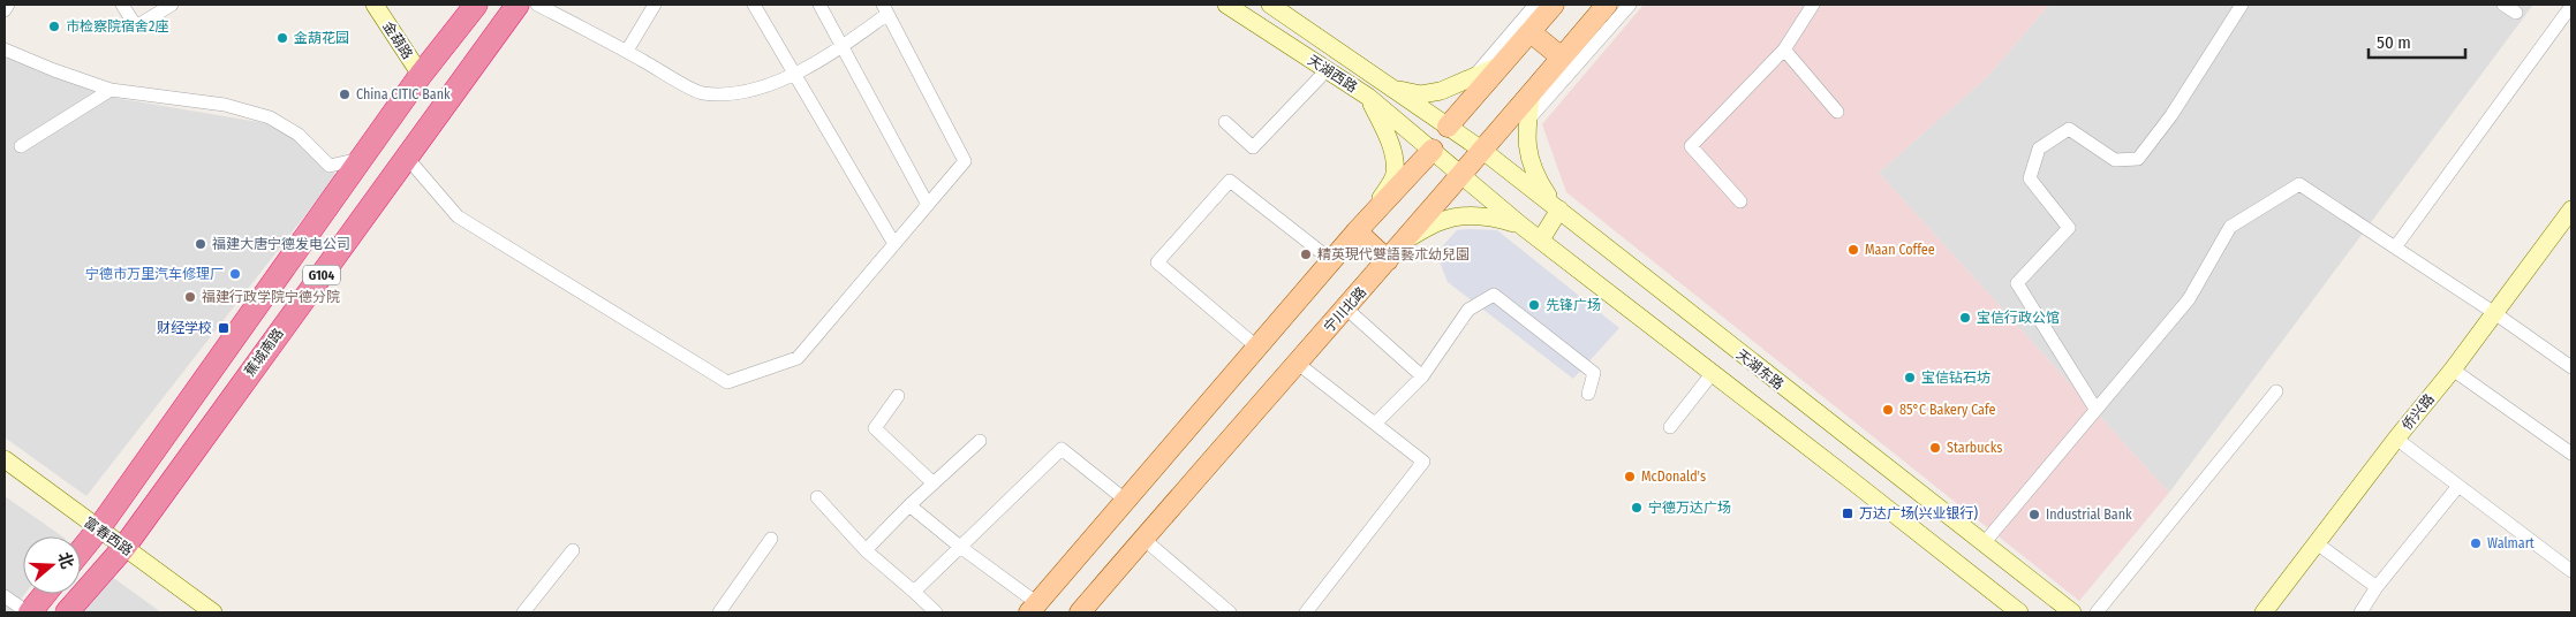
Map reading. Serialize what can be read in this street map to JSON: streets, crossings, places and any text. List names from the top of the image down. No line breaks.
{"streets":{"highway":["G104","蕉城南路"],"main road":["金葫路","天湖西路","宁川北路","天湖东路","侨兴路","富春西路"]},"crossings":[["金葫路","G104"],["天湖西路","天湖东路"],["G104","富春西路"],["宁川北路","天湖东路"],["蕉城南路","富春西路"]],"places":{"other":["市检察院宿舍2座","金葫花园","China CITIC Bank","福建大唐宁德发电公司","Maan Coffee","精英現代雙語藝朮幼兒園","宁德市万里汽车修理厂","福建行政学院宁德分院","先锋广场","宝信行政公馆","宝信钻石坊","85°C Bakery Cafe","Starbucks","McDonald's","宁德万达广场","Industrial Bank","Walmart"],"transit":["财经学校","万达广场(兴业银行)"]},"scale_bar":"50 m","north":"right"}
